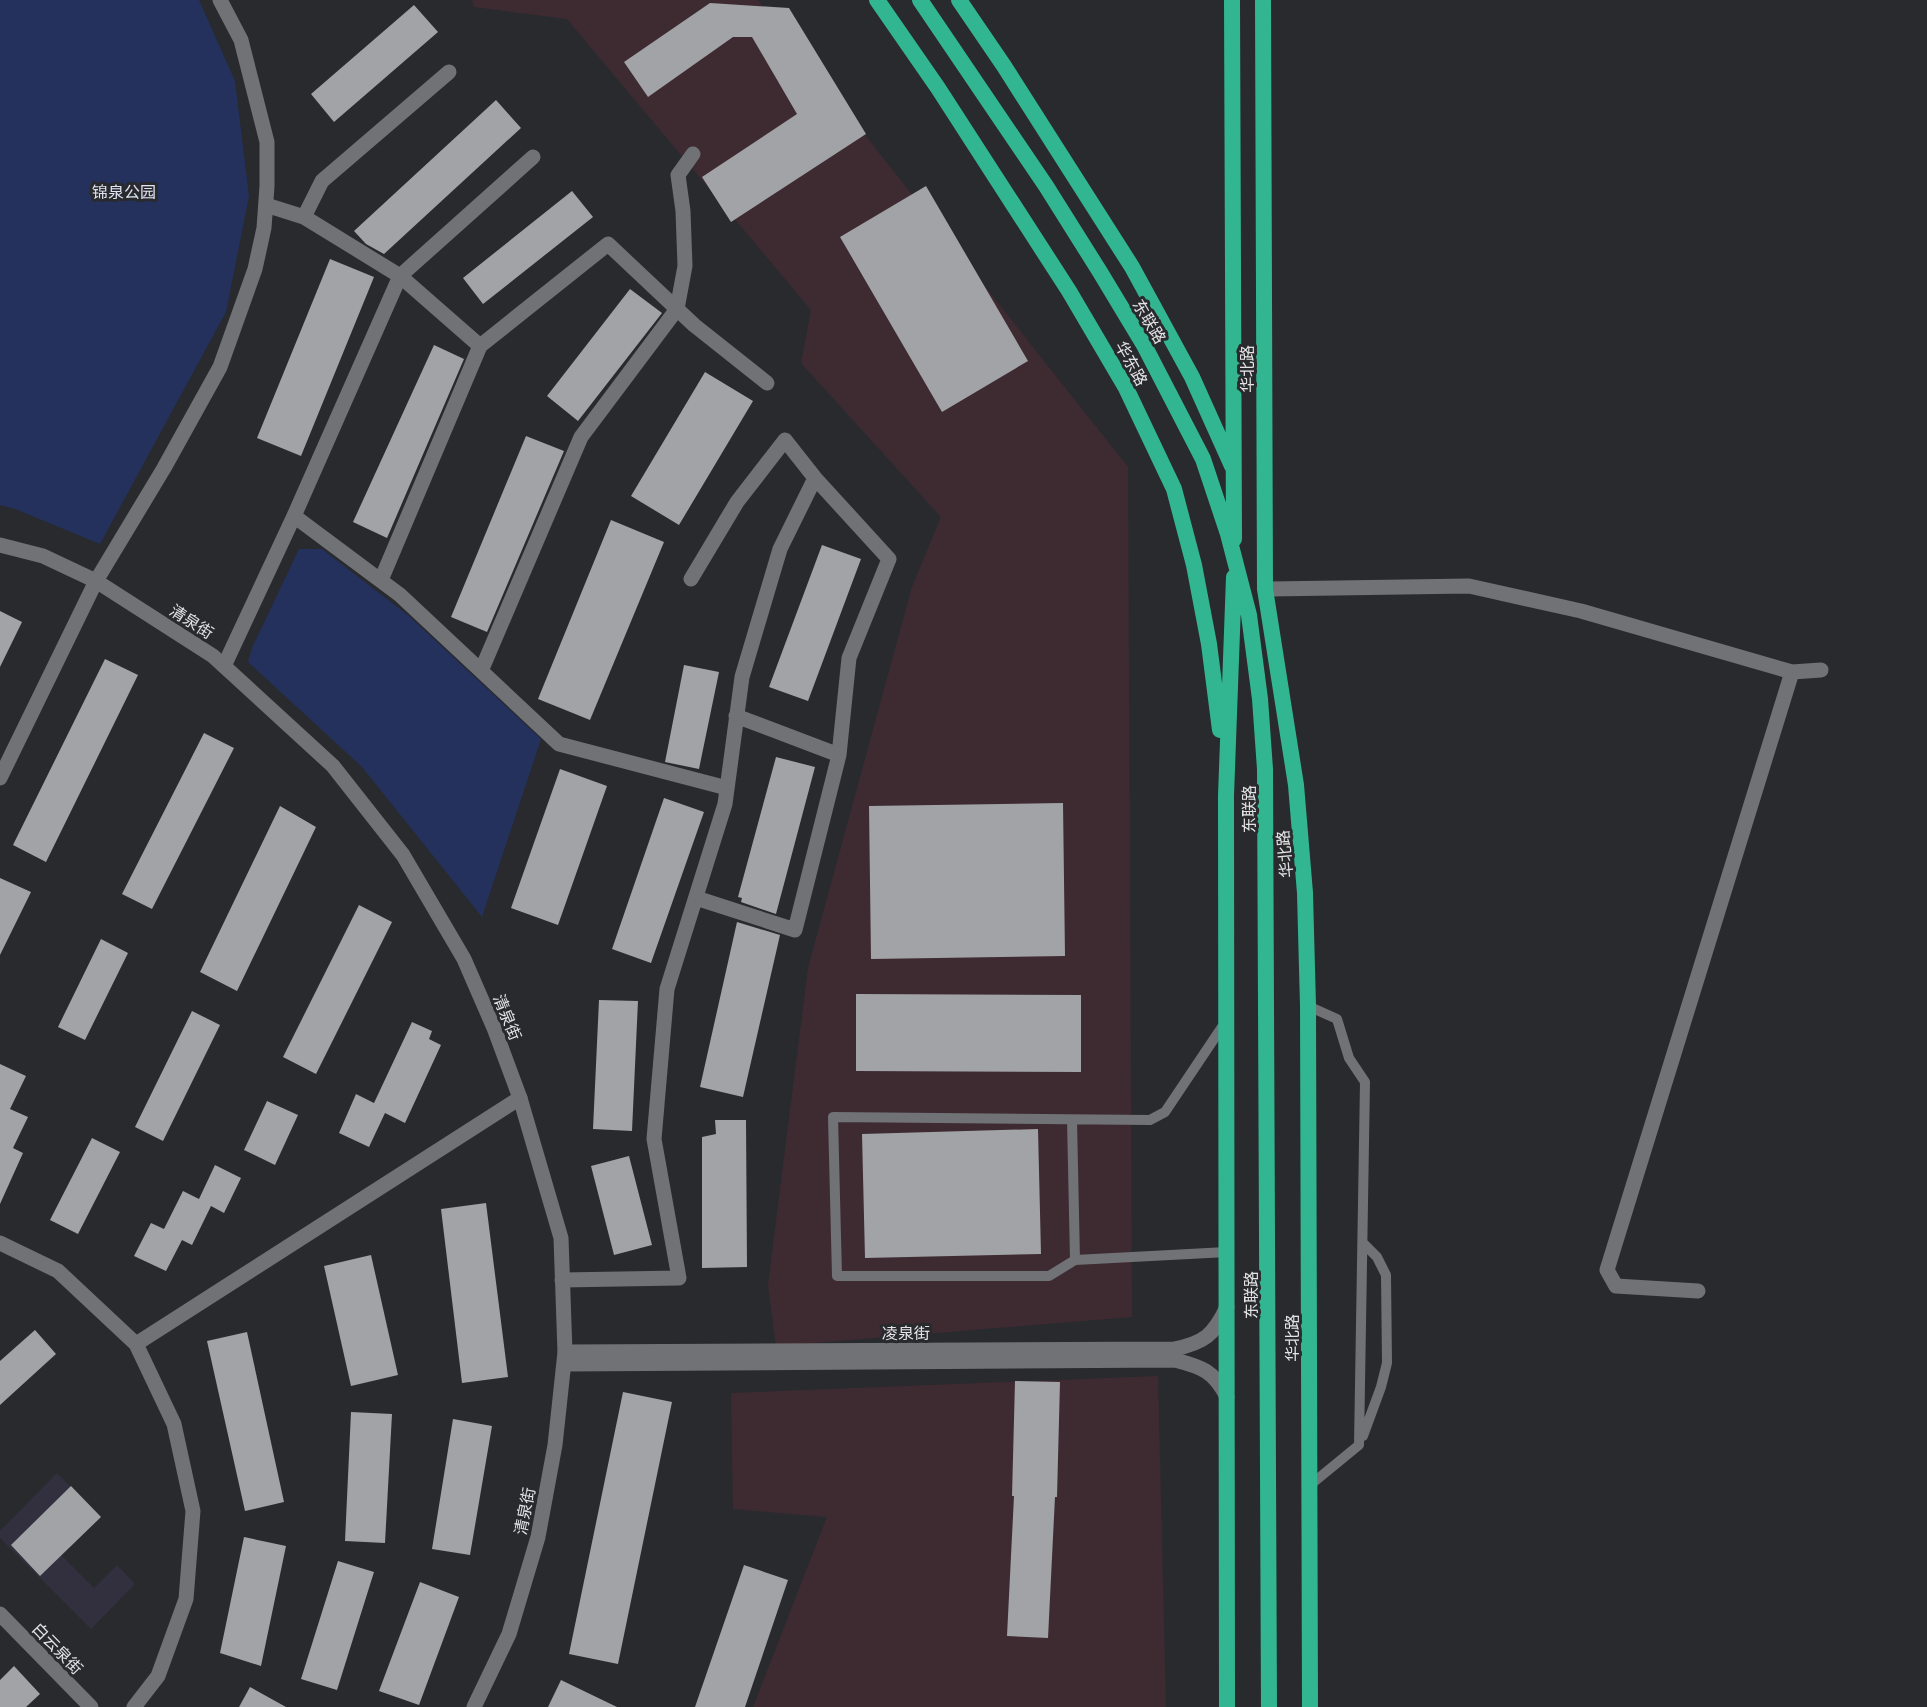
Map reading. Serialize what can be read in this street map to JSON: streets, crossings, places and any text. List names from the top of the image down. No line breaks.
{"streets":{"highway":["东联路","华东路","华北路"],"street":["清泉街","凌泉街","白云泉街"]},"crossings":[["华东路","华北路"],["华北路","凌泉街"],["清泉街","凌泉街"]],"parks":["锦泉公园"]}
